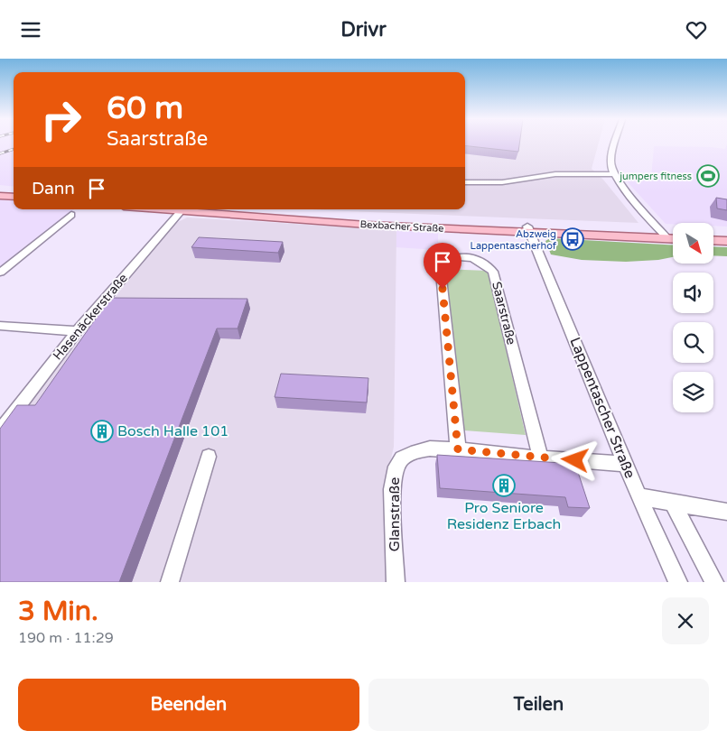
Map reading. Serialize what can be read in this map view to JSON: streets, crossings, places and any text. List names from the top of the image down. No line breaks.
{"streets":{"main road":["Bexbacher Straße"],"street":["Saarstraße","Hasenäckerstraße","Lappentascher Straße","Glanstraße"]},"crossings":[["Bexbacher Straße","Lappentascher Straße"],["Saarstraße","Glanstraße"],["Lappentascher Straße","Glanstraße"]],"places":{"sports":["jumpers fitness"],"bus stop":["Abzweig Lappentascherhof"],"building":["Bosch Halle 101","Pro Seniore Residenz Erbach"]},"north":"bottom right","page":{"header":"Drivr","turn":["60 m","Saarstraße"],"then":"Dann","heading":["3 Min.","190 m · 11:29"],"buttons":["Beenden","Teilen"]}}
